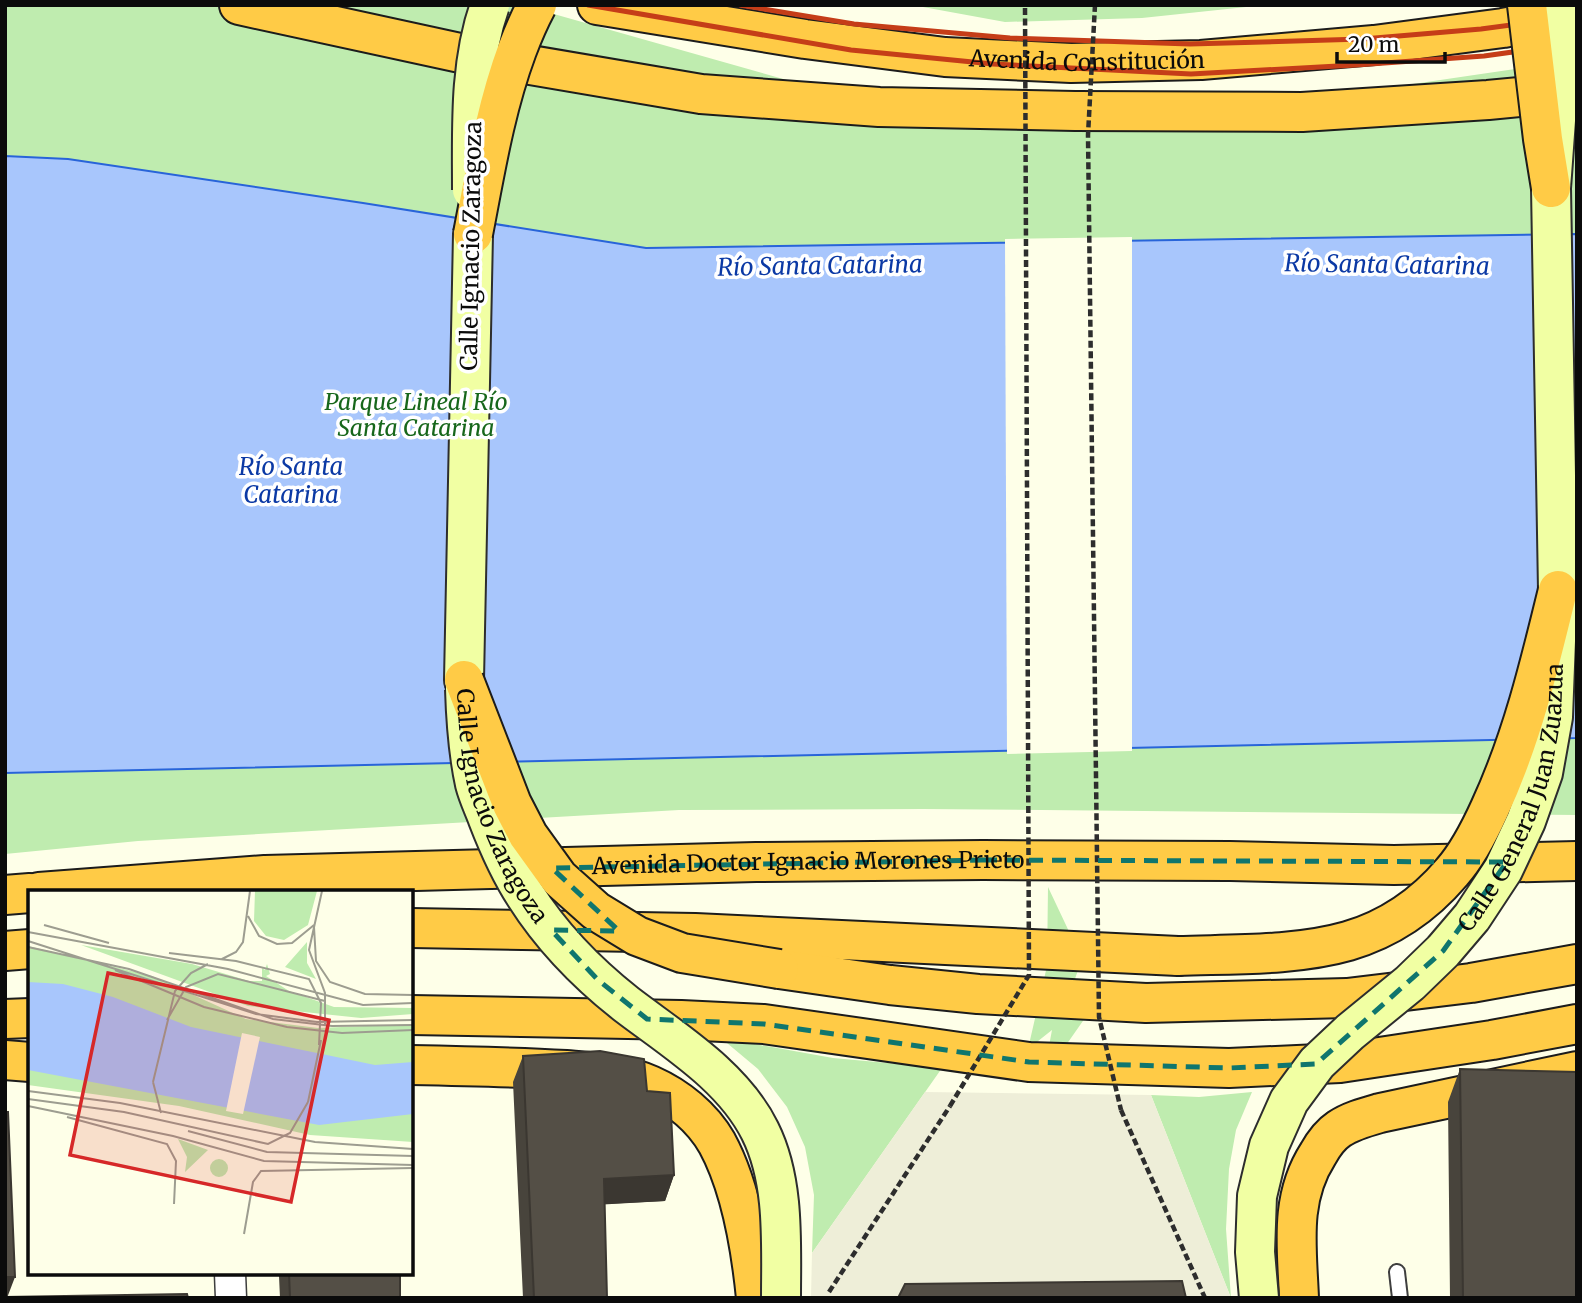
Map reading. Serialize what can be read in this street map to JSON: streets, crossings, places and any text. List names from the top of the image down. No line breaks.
{"streets":{"highway":["Avenida Constitución","Avenida Doctor Ignacio Morones Prieto"],"street":["Calle Ignacio Zaragoza","Calle General Juan Zuazua"]},"water":["Río Santa Catarina"],"parks":["Parque Lineal Río Santa Catarina"],"scale_bar":"20 m"}
